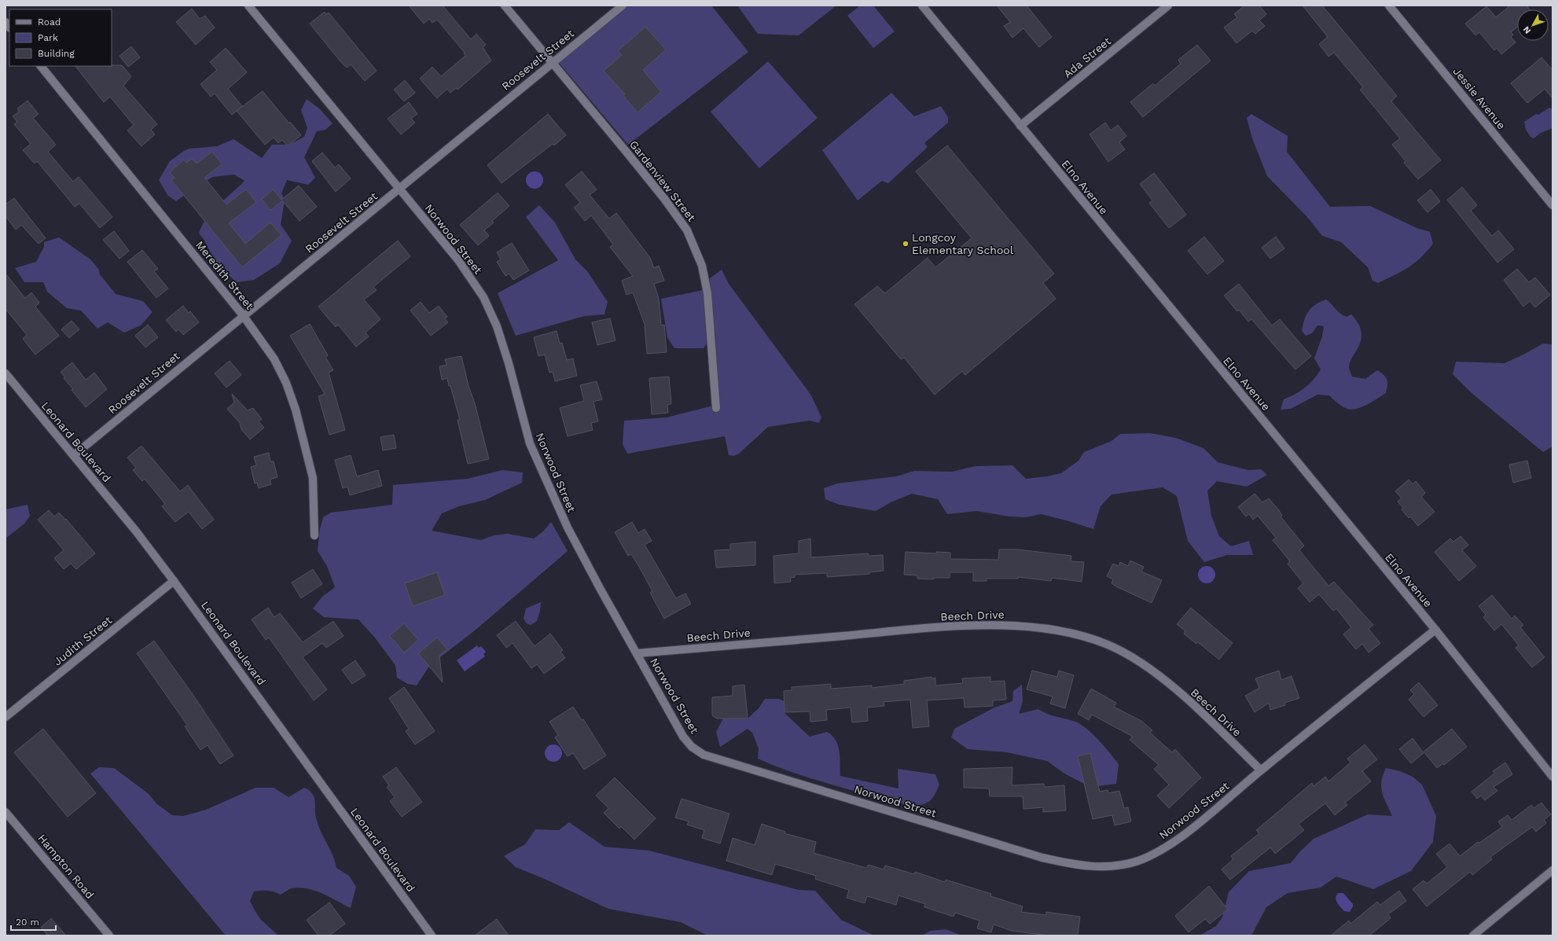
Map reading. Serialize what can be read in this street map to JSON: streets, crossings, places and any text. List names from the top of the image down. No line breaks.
{"streets":{"street":["Ada Street","Roosevelt Street","Jessie Avenue","Gardenview Street","Elno Avenue","Norwood Street","Meredith Street","Leonard Boulevard","Beech Drive","Judith Street","Hampton Road"]},"crossings":[["Ada Street","Elno Avenue"],["Roosevelt Street","Gardenview Street"],["Roosevelt Street","Norwood Street"],["Roosevelt Street","Meredith Street"],["Roosevelt Street","Leonard Boulevard"],["Elno Avenue","Norwood Street"],["Norwood Street","Beech Drive"],["Leonard Boulevard","Judith Street"]],"places":["Longcoy Elementary School"],"legend":["Road","Park","Building"],"scale_bar":"20 m","north":"bottom left"}
